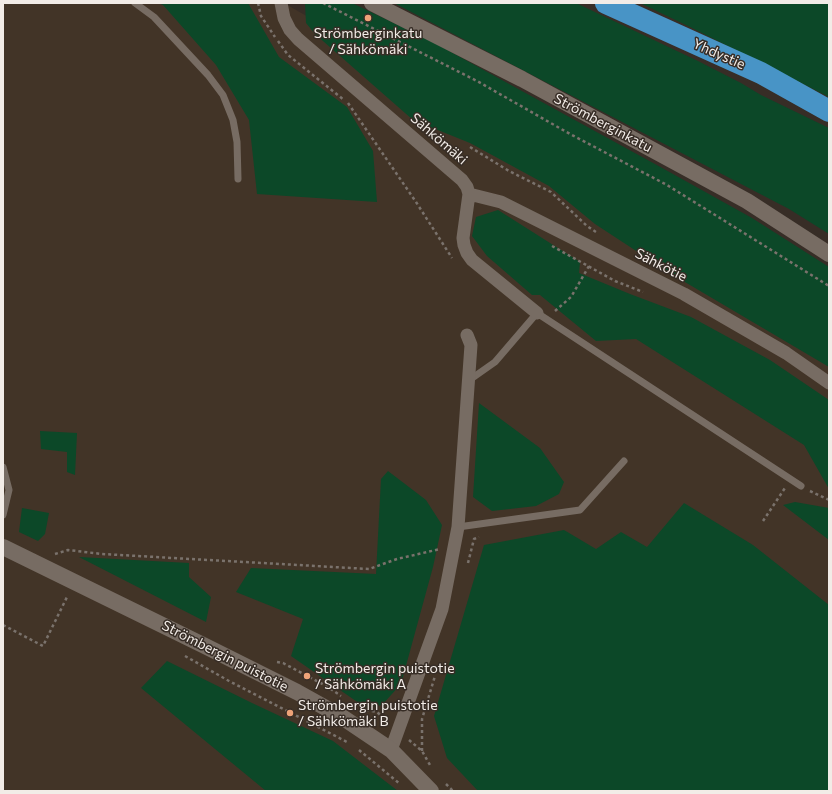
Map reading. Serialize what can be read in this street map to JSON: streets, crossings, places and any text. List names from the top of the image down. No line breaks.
{"streets":{"highway":["Yhdystie"],"street":["Strömberginkatu","Sähkömäki","Sähkötie","Strömbergin puistotie"]},"crossings":[["Sähkömäki","Sähkötie"]],"places":["Strömberginkatu / Sähkömäki","Strömbergin puistotie / Sähkömäki A","Strömbergin puistotie / Sähkömäki B"]}
